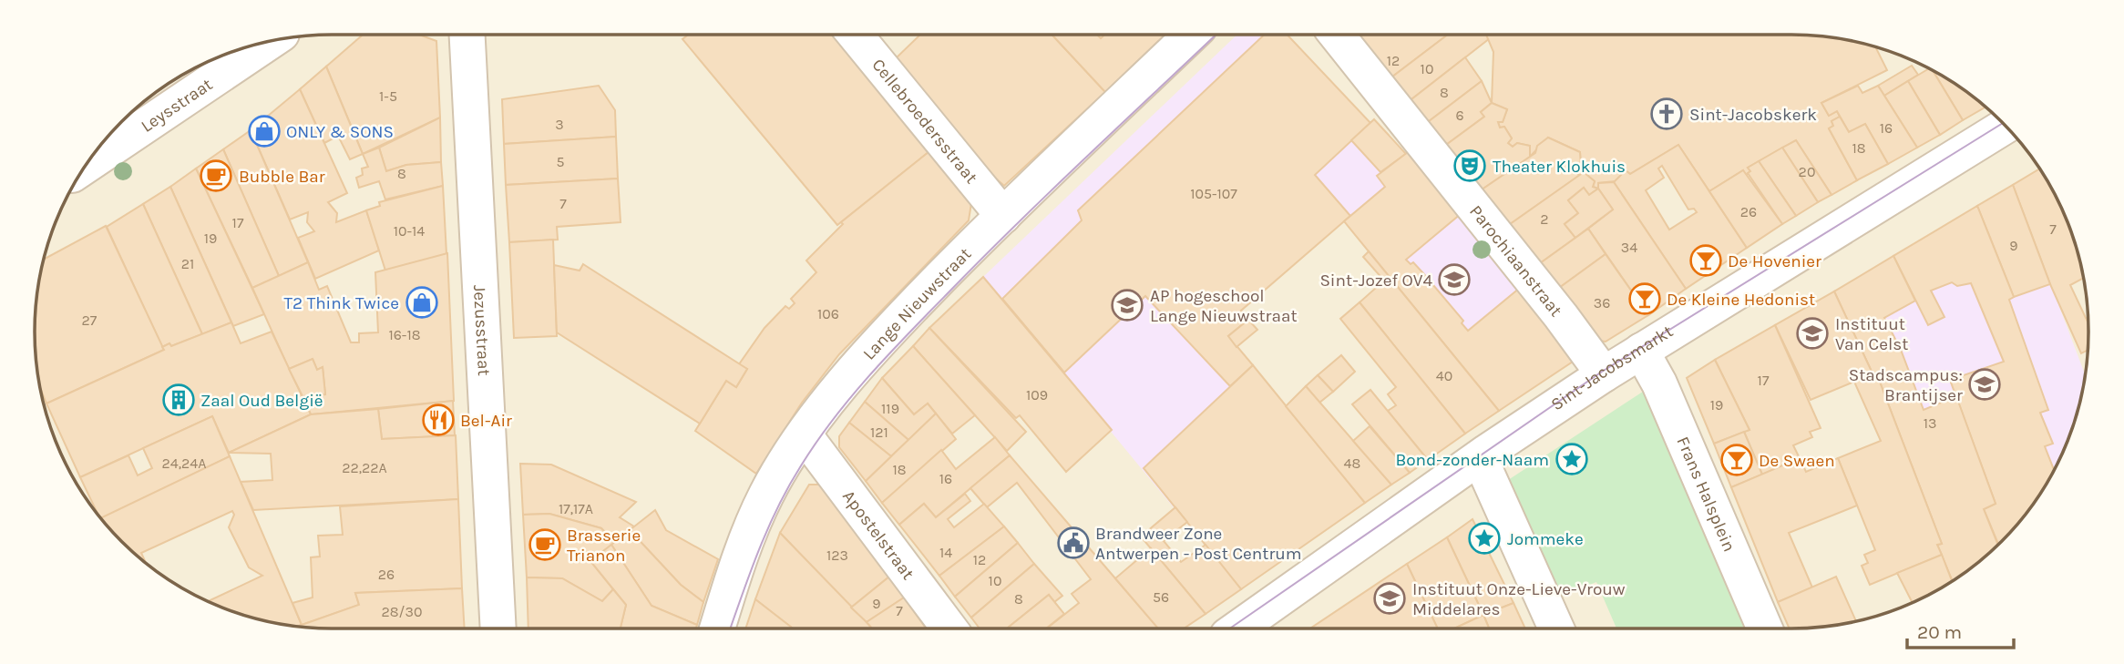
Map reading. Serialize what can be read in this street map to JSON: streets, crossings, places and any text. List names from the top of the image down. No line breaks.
{"streets":{"street":["Leysstraat","Cellebroedersstraat","Parochiaanstraat","Lange Nieuwstraat","Jezusstraat","Sint-Jacobsmarkt","Frans Halsplein","Apostelstraat"]},"crossings":[["Cellebroedersstraat","Lange Nieuwstraat"],["Parochiaanstraat","Sint-Jacobsmarkt"],["Lange Nieuwstraat","Apostelstraat"],["Sint-Jacobsmarkt","Frans Halsplein"]],"places":{"church":["Sint-Jacobskerk"],"shop":["ONLY & SONS","T2 Think Twice"],"theatre":["Theater Klokhuis"],"cafe":["Bubble Bar","Brasserie Trianon"],"bar":["De Hovenier","De Kleine Hedonist","De Swaen"],"school or university":["Sint-Jozef OV4","AP hogeschool Lange Nieuwstraat","Instituut Van Celst","Stadscampus: Brantijser","Instituut Onze-Lieve-Vrouw Middelares"],"building":["Zaal Oud België"],"restaurant":["Bel-Air"],"place":["Bond-zonder-Naam","Jommeke"],"public building":["Brandweer Zone Antwerpen - Post Centrum"]},"house_numbers":["12","10","8","1-5","6","3","16","18","5","20","8","105-107","7","26","2","17","7","10-14","19","9","34","21","36","106","27","16-18","40","17","109","19","119","13","121","24,24A","48","22,22A","18","16","17,17A","14","123","12","26","10","56","8","9","7","28/30"],"scale_bar":"20 m"}
